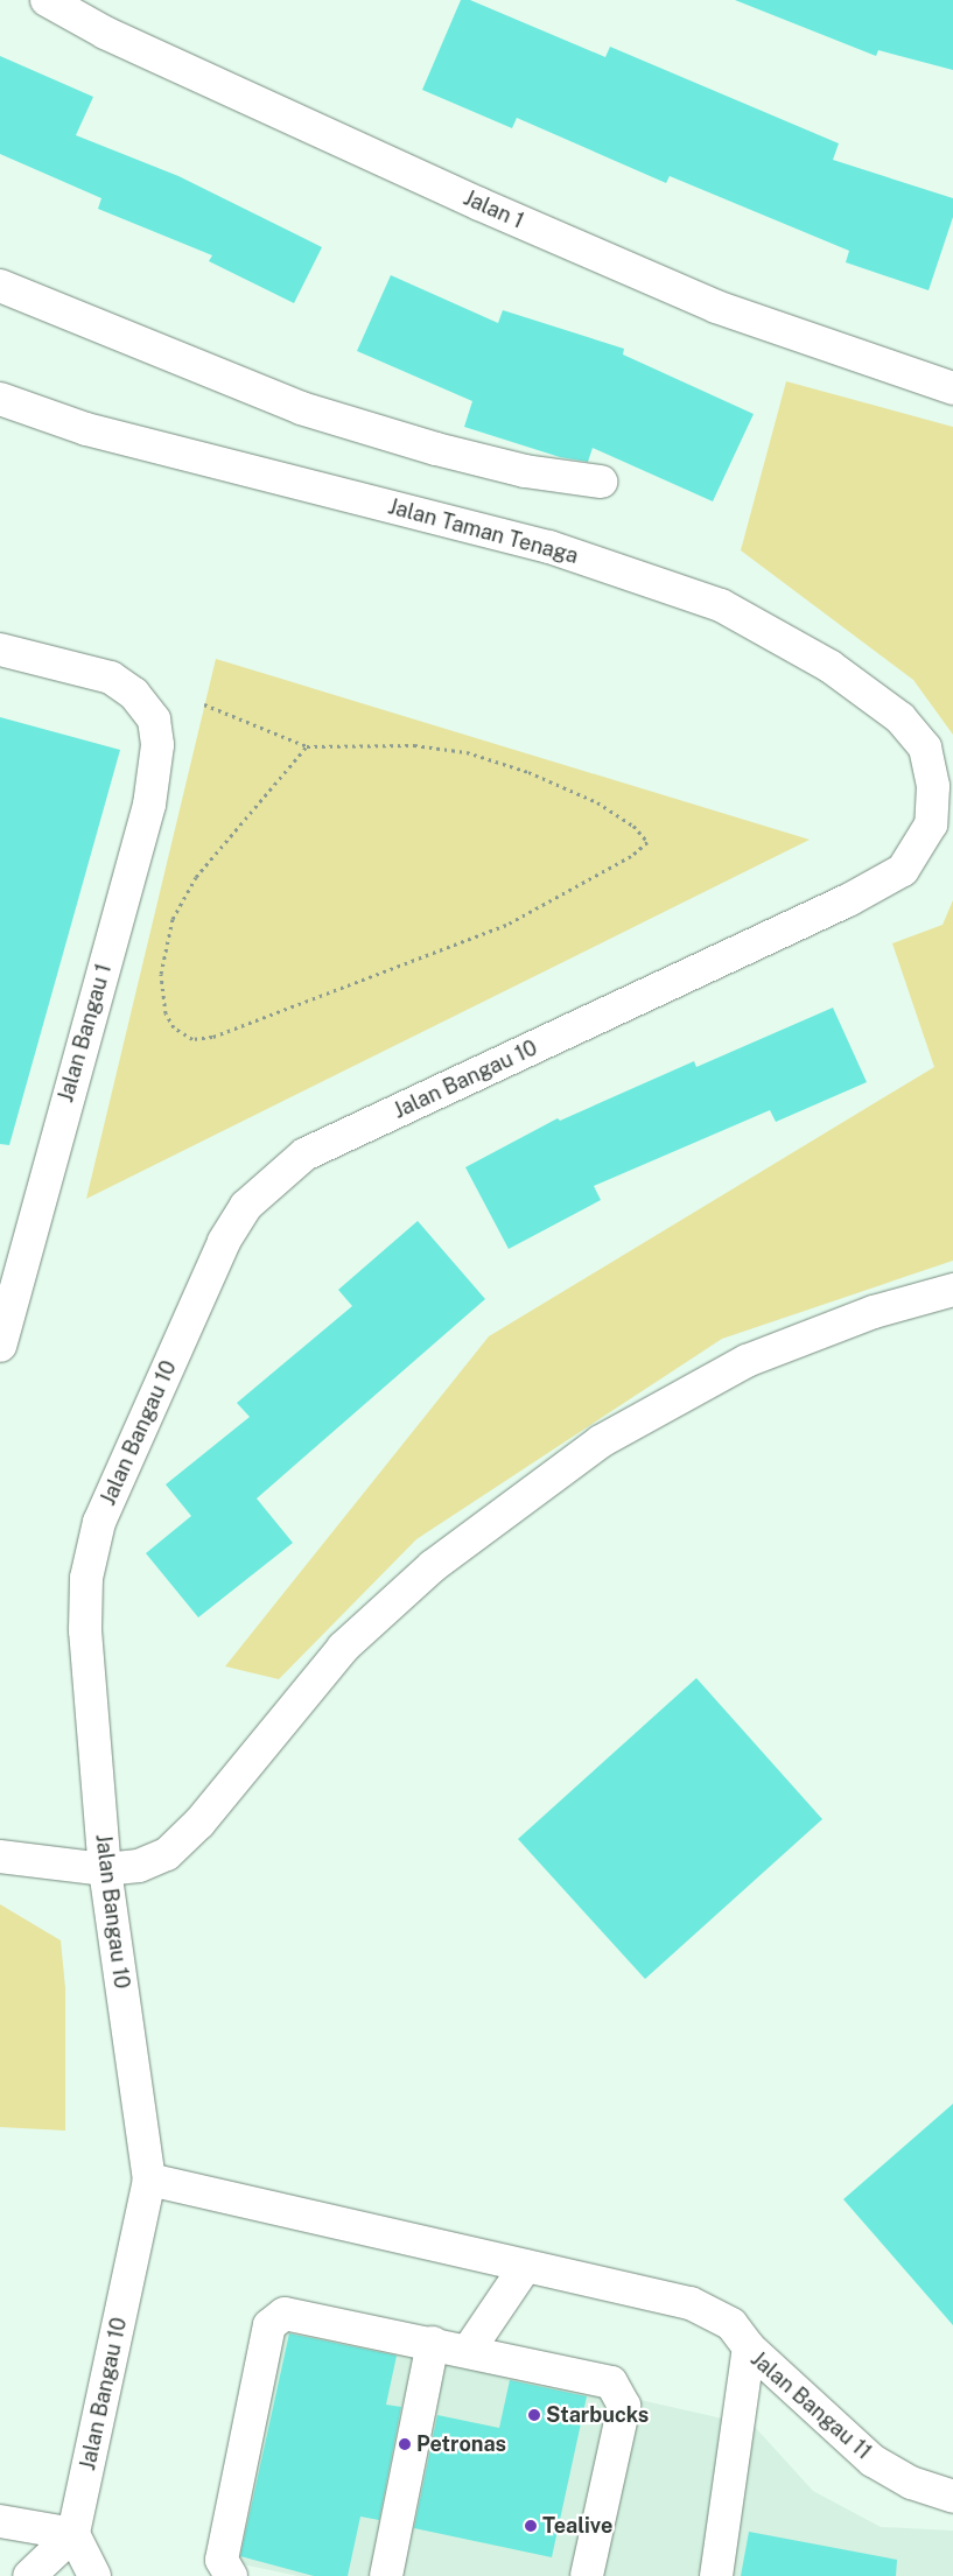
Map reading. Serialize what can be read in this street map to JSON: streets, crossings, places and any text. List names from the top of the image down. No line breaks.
{"streets":{"street":["Jalan 1","Jalan Taman Tenaga","Jalan Bangau 1","Jalan Bangau 10","Jalan Bangau 11"]},"crossings":[["Jalan Taman Tenaga","Jalan Bangau 10"]],"places":["Starbucks","Petronas","Tealive"]}
